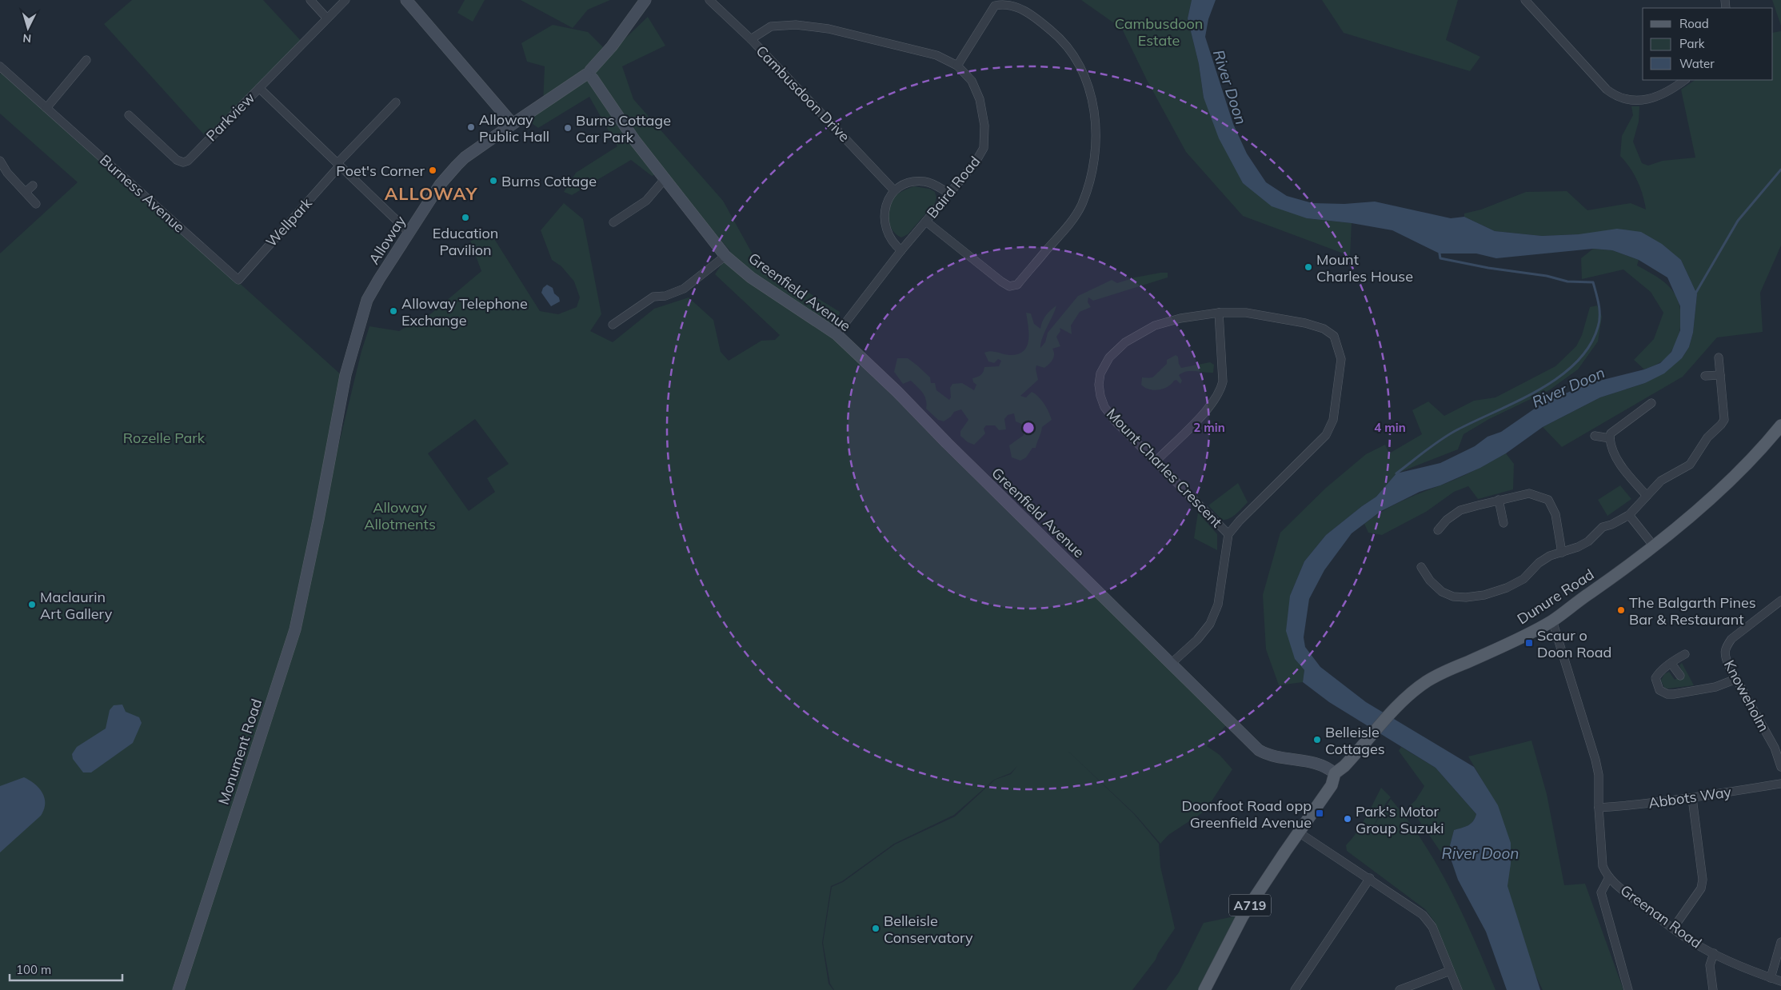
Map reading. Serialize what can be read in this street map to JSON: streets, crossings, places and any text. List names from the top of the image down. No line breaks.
{"streets":{"main road":["Dunure Road","A719"],"street":["Cambusdoon Drive","Parkview","Baird Road","Burness Avenue","Wellpark","Alloway","Greenfield Avenue","Mount Charles Crescent","Knoweholm","Monument Road","Abbots Way","Greenan Road"]},"crossings":[["Cambusdoon Drive","Baird Road"],["Baird Road","Greenfield Avenue"],["Burness Avenue","Wellpark"],["Alloway","Greenfield Avenue"],["Alloway","Monument Road"],["Greenfield Avenue","Mount Charles Crescent"],["Greenfield Avenue","Dunure Road"],["Greenfield Avenue","A719"],["Dunure Road","A719"]],"districts":["ALLOWAY"],"water":["River Doon"],"parks":["Cambusdoon Estate","Rozelle Park","Alloway Allotments"],"places":{"other":["Alloway Public Hall","Burns Cottage Car Park","Poet's Corner","Burns Cottage","Education Pavilion","Mount Charles House","Alloway Telephone Exchange","Maclaurin Art Gallery","The Balgarth Pines Bar & Restaurant","Belleisle Cottages","Park's Motor Group Suzuki","Belleisle Conservatory"],"transit":["Scaur o Doon Road","Doonfoot Road opp Greenfield Avenue"]},"legend":["Road","Park","Water"],"scale_bar":"100 m","north":"bottom","rings":["2 min","4 min"]}
